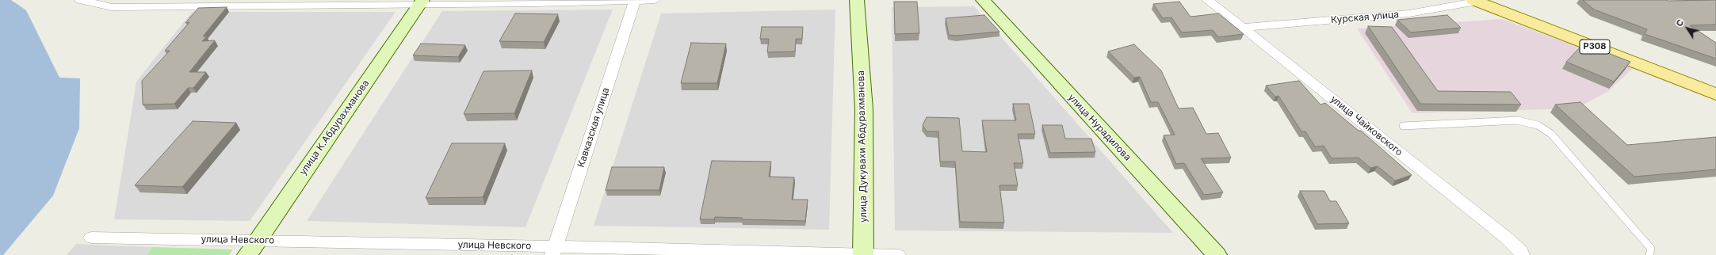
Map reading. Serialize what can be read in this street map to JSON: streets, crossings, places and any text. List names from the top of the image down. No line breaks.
{"streets":{"main road":["P308"],"street":["Курская улица","улица Чайковского","улица К.Абдурахманова","Кавказская улица","улица Нурадилова","улица Дукувахи Абдурахманова","улица Невского"]},"crossings":[["Курская улица","P308"],["Курская улица","улица Чайковского"],["улица К.Абдурахманова","улица Невского"],["Кавказская улица","улица Невского"],["улица Дукувахи Абдурахманова","улица Невского"]],"north":"top left"}
